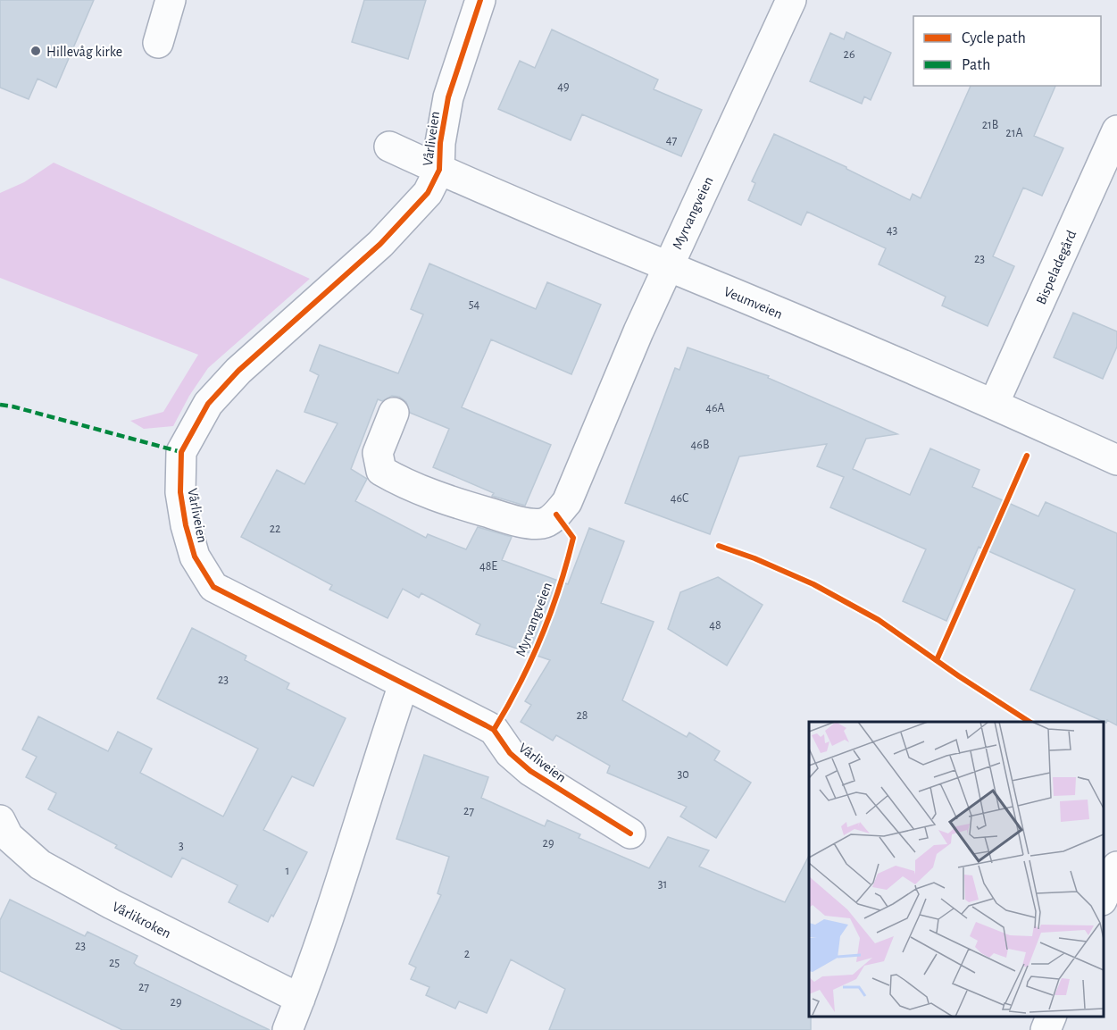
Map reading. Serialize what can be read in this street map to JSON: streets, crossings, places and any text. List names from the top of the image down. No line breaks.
{"streets":{"street":["Vårliveien","Myrvangveien","Bispeladegård","Veumveien","Vårlikroken"]},"crossings":[["Vårliveien","Veumveien"],["Myrvangveien","Veumveien"],["Bispeladegård","Veumveien"]],"places":["Hillevåg kirke"],"house_numbers":["26","49","21B","21A","47","43","23","54","46A","46B","46C","22","48E","48","23","28","30","27","29","3","1","31","23","2","25","27","29"],"legend":["Cycle path","Path"]}
